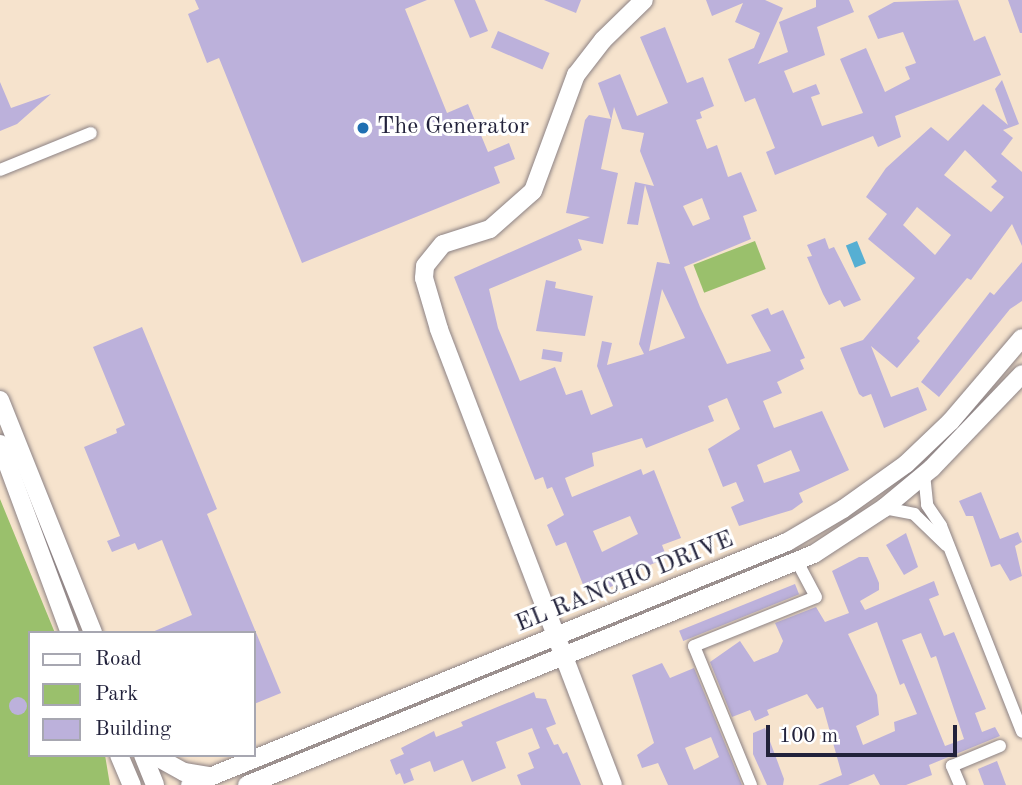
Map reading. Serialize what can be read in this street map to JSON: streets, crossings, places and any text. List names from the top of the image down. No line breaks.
{"streets":{"main road":["EL RANCHO DRIVE"]},"places":["The Generator"],"legend":["Road","Park","Building"],"scale_bar":"100 m"}
